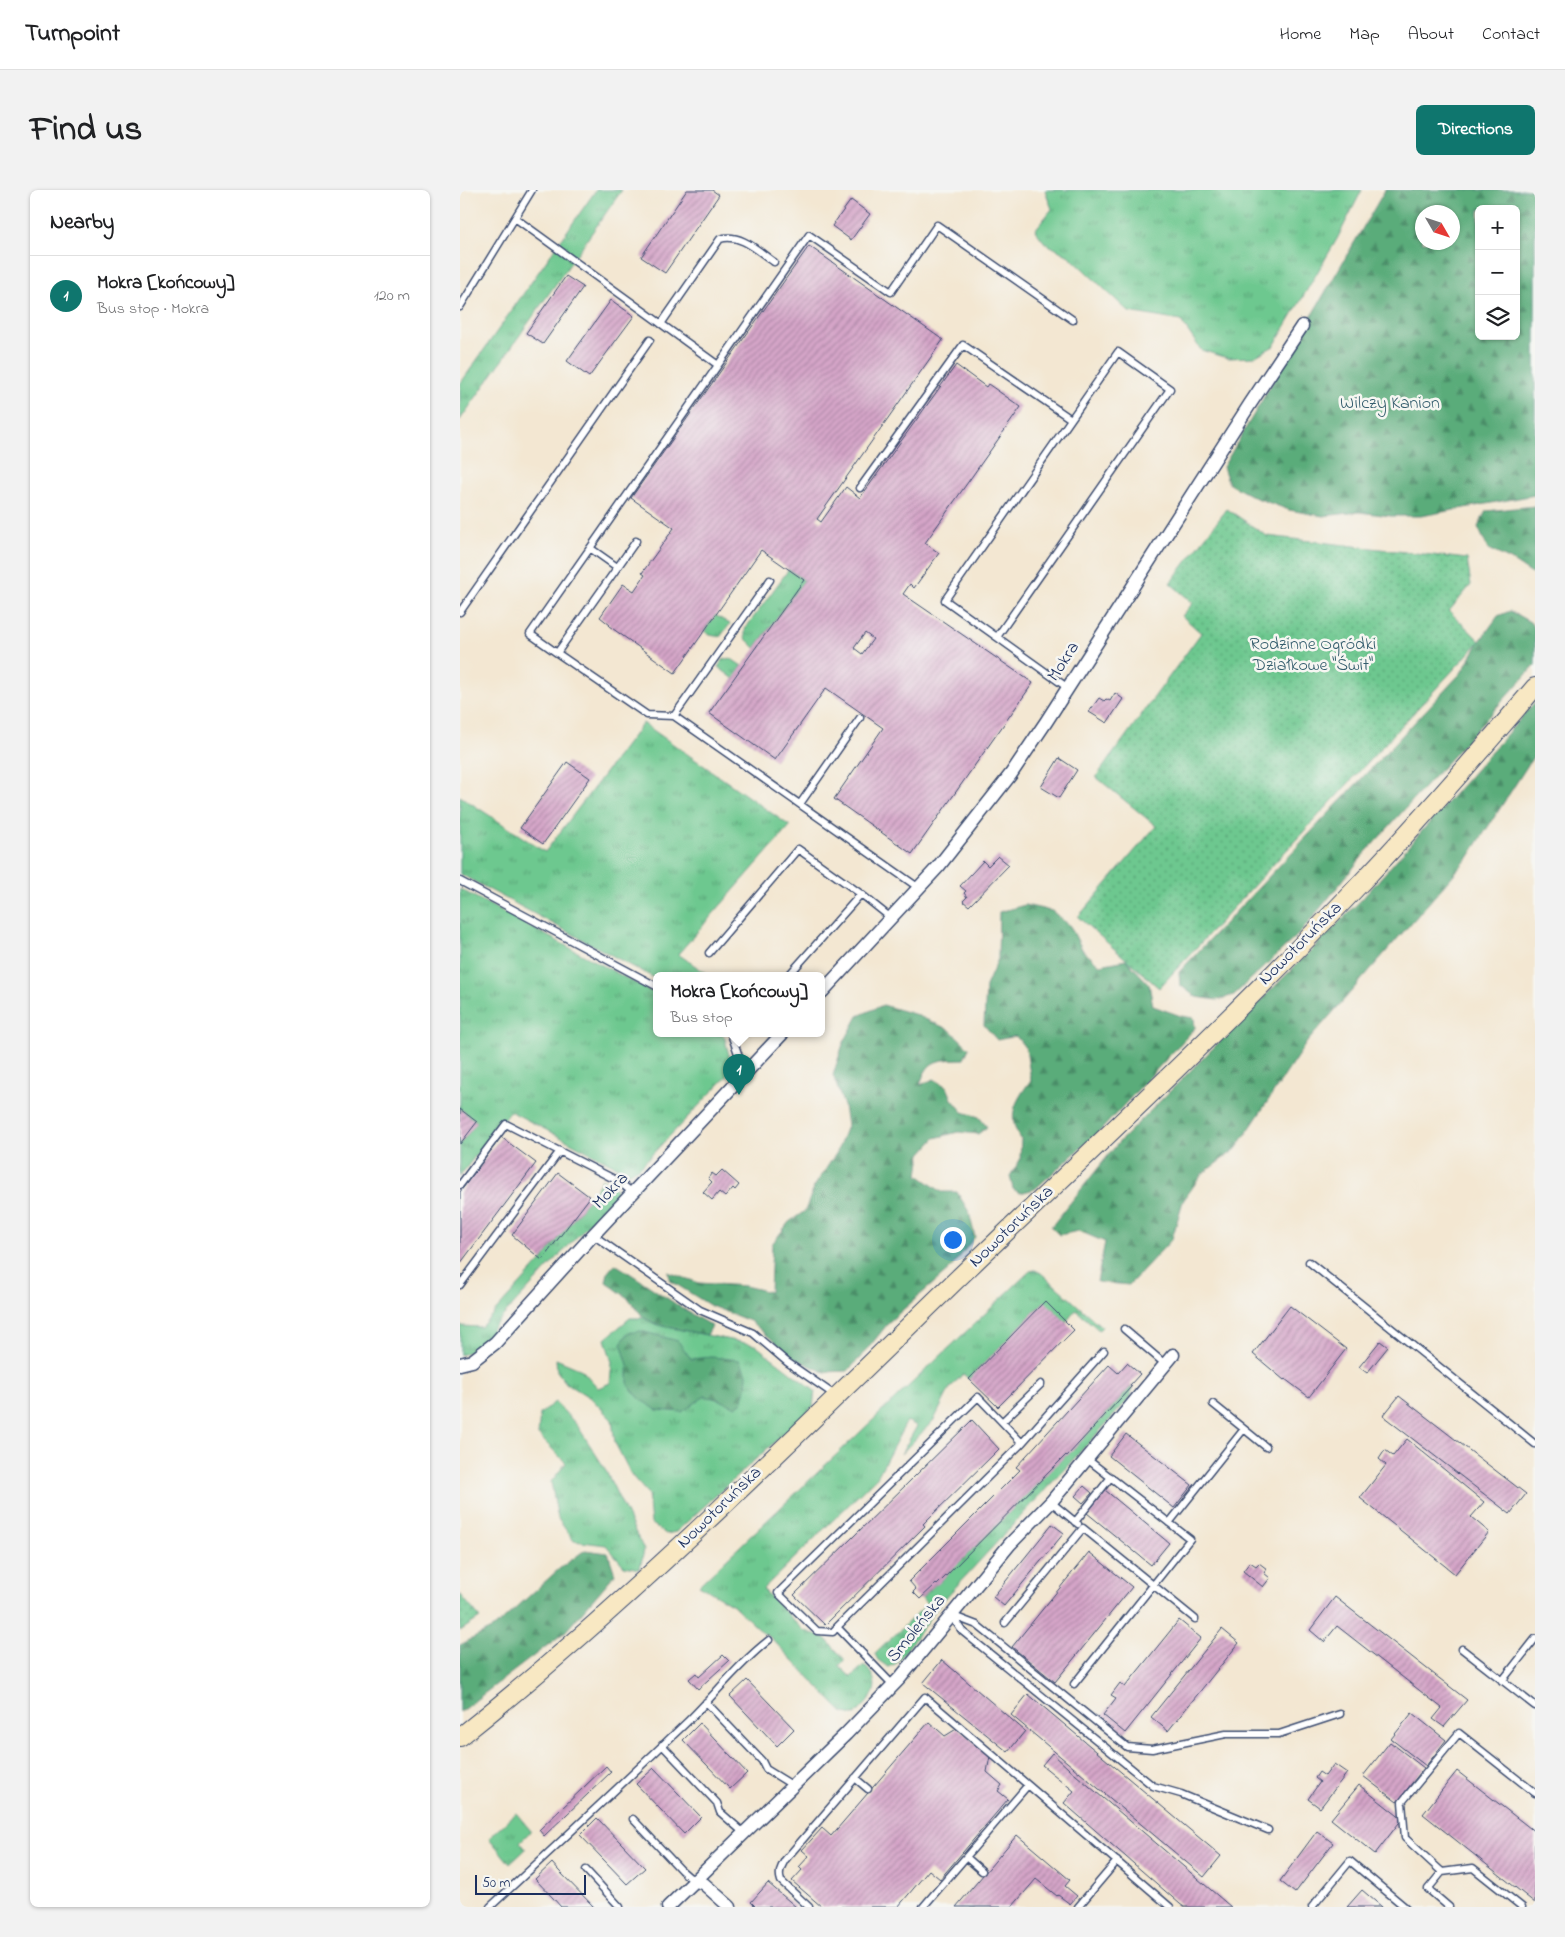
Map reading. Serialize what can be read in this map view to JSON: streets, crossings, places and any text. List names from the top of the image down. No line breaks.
{"streets":{"main road":["Nowotoruńska"],"street":["Mokra","Smoleńska"]},"parks":["Wilczy Kanion","Rodzinne Ogródki Działkowe \"Świt\""],"scale_bar":"50 m","north":"bottom right","page":{"header":"Turnpoint","nav":["Home","Map","About","Contact"],"title":"Find us","buttons":"Directions","heading":"Nearby","map_buttons":["+","−"],"list":[{"mark":"1","name":"Mokra [końcowy]","note":"Bus stop · Mokra","value":"120 m"}],"popup":["Mokra [końcowy]","Bus stop"],"pins":"1","scale":"50 m"}}
